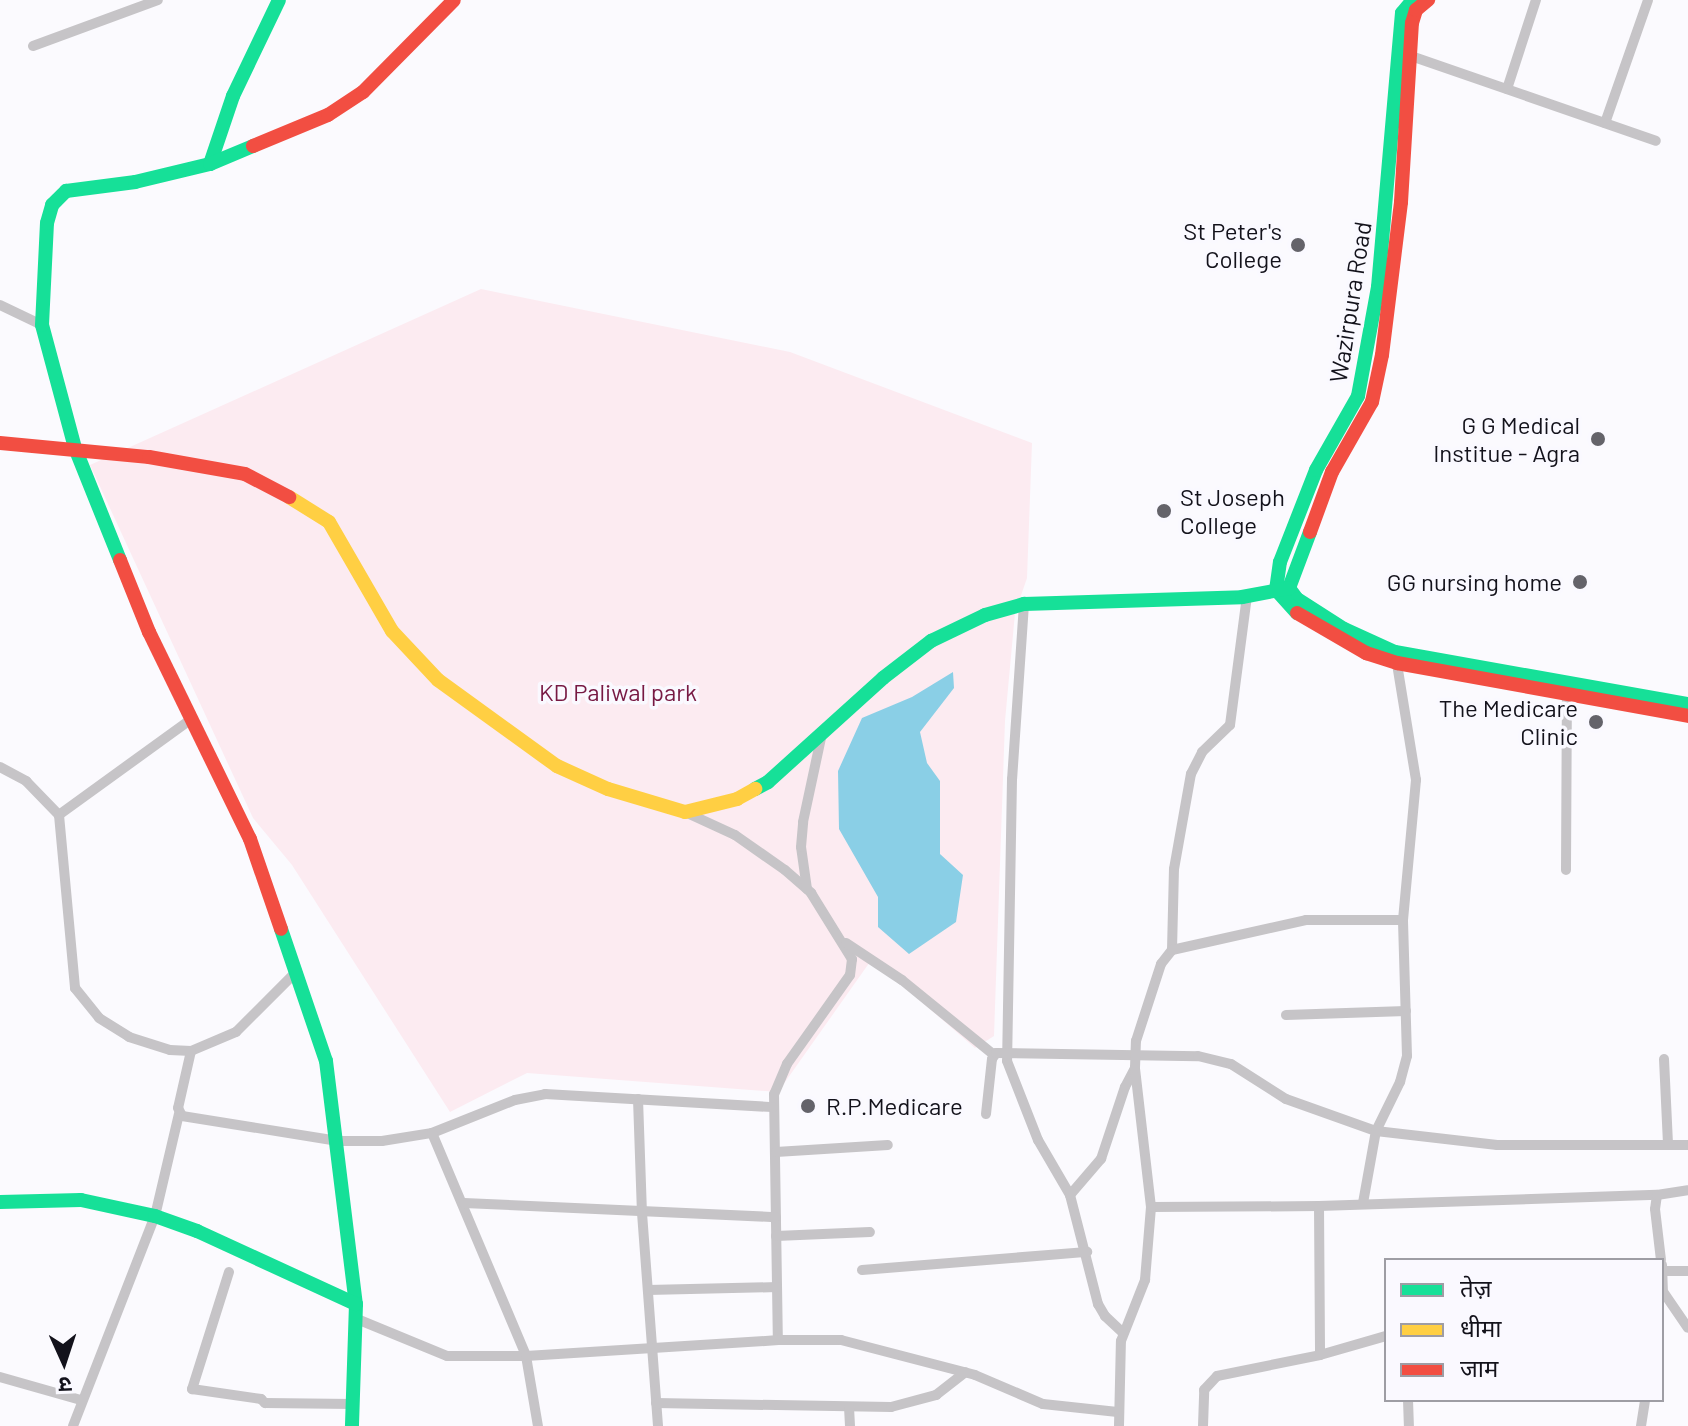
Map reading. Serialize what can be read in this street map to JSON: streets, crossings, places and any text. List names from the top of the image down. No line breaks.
{"streets":{"main road":["Wazirpura Road"]},"parks":["KD Paliwal park"],"places":["St Peter's College","G G Medical Institue - Agra","St Joseph College","GG nursing home","The Medicare Clinic","R.P.Medicare"],"legend":["तेज़","धीमा","जाम"],"north":"bottom"}
